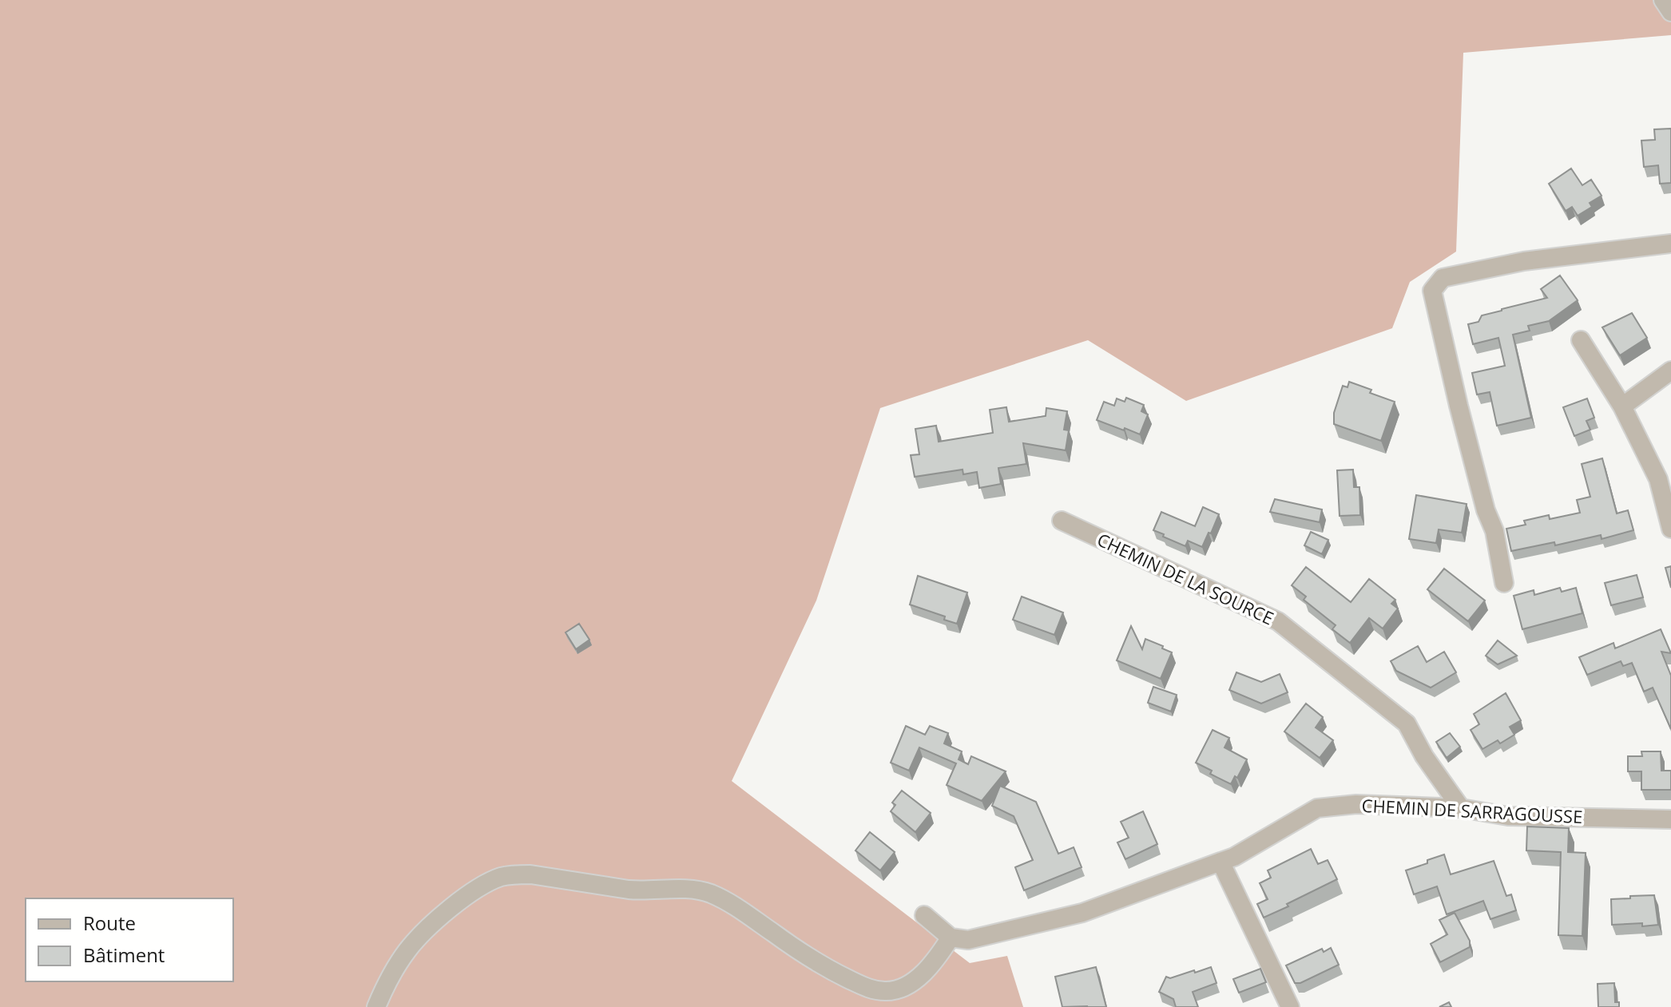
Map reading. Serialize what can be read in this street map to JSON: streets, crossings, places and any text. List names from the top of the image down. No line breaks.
{"streets":{"street":["CHEMIN DE LA SOURCE","CHEMIN DE SARRAGOUSSE"]},"crossings":[["CHEMIN DE LA SOURCE","CHEMIN DE SARRAGOUSSE"]],"legend":["Route","Bâtiment"]}
